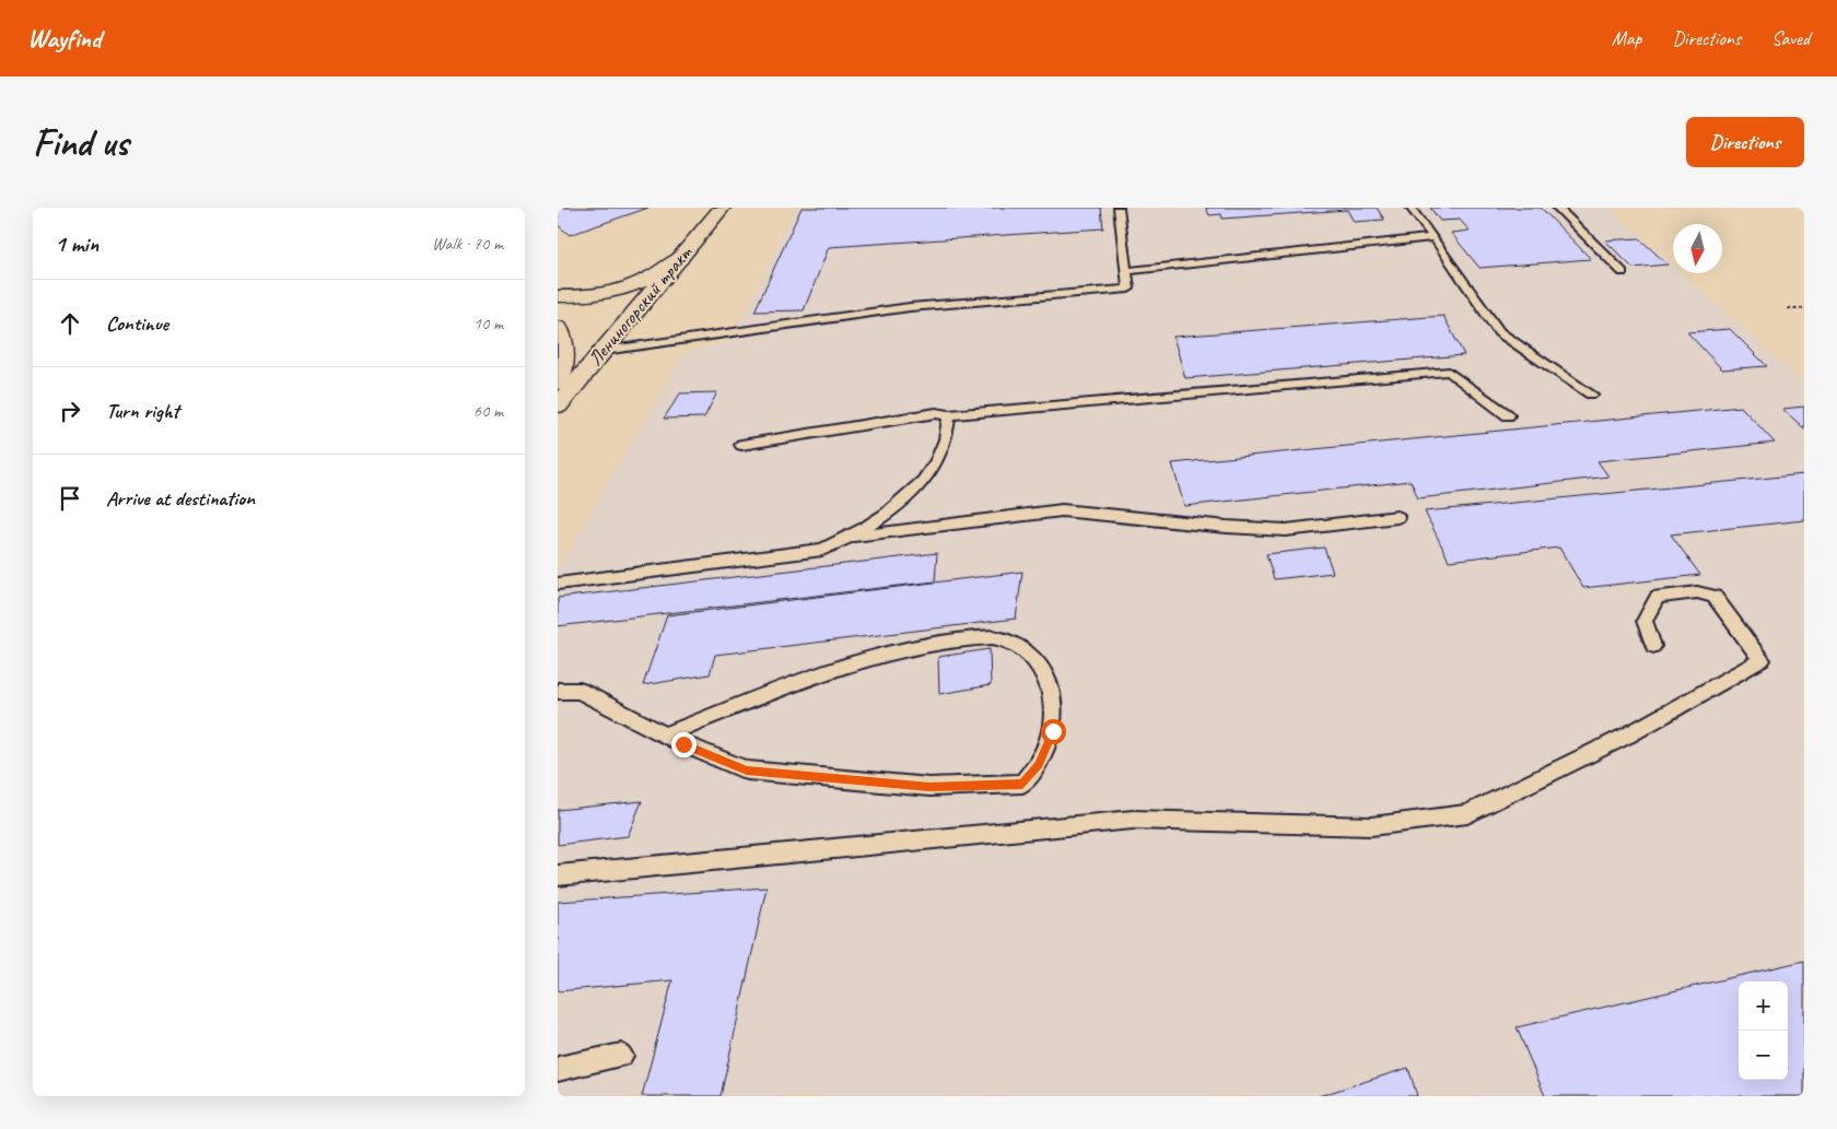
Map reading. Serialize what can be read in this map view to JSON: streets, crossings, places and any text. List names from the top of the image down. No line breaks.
{"streets":{"main road":["Лениногорский тракт"]},"north":"bottom","page":{"header":"Wayfind","nav":["Map","Directions","Saved"],"buttons":"Directions","title":"Find us","heading":["1 min","Walk · 70 m"],"list":[["Continue","10 m"],["Turn right","60 m"],"Arrive at destination"],"map_buttons":["+","−"]}}
